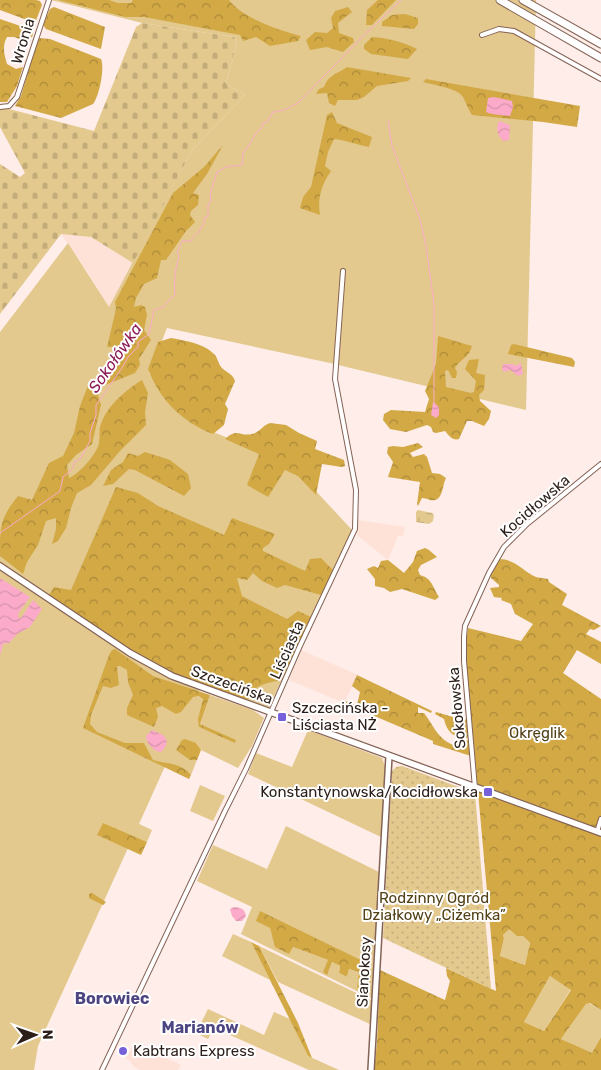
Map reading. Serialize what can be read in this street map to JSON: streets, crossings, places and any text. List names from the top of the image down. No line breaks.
{"streets":{"main road":["Szczecińska"],"street":["Wronia","Kocidłowska","Liściasta","Sokołowska","Sianokosy"]},"crossings":[["Kocidłowska","Sokołowska"],["Liściasta","Szczecińska"],["Szczecińska","Sokołowska"],["Szczecińska","Sianokosy"]],"districts":["Borowiec","Marianów"],"water":["Sokołówka"],"parks":["Okręglik","Rodzinny Ogród Działkowy „Ciżemka”"],"places":{"transit":["Szczecińska - Liściasta NŻ","Konstantynowska/Kocidłowska"],"other":["Kabtrans Express"]},"north":"right"}
